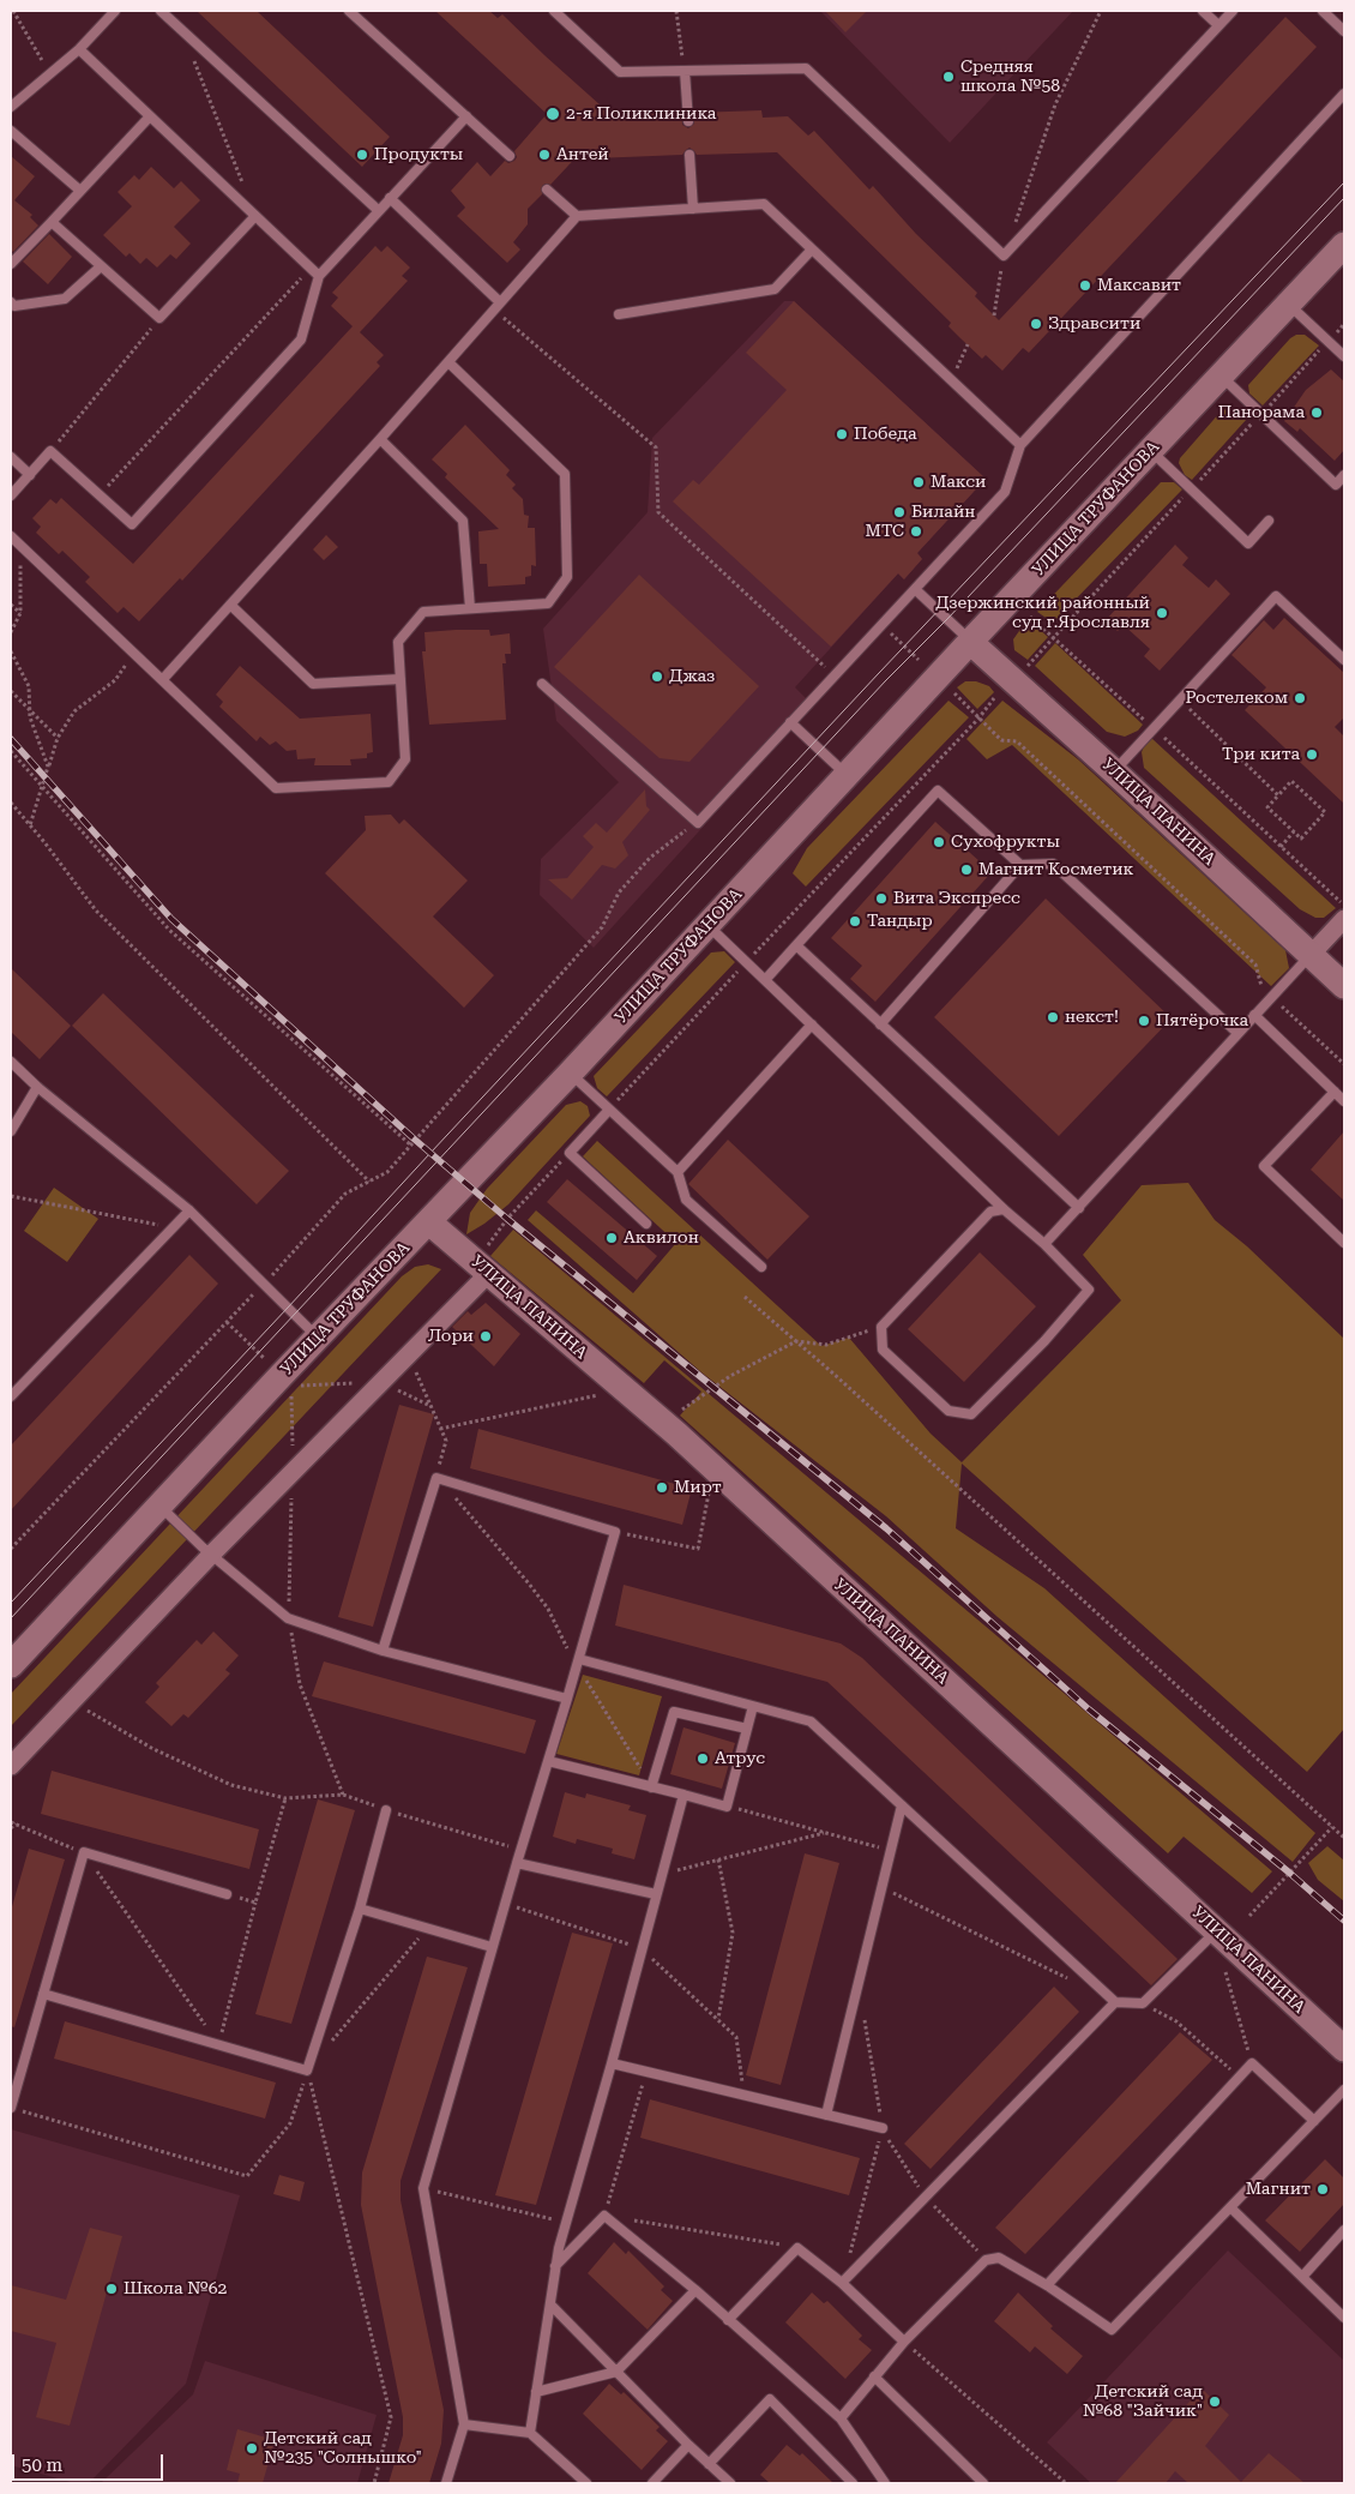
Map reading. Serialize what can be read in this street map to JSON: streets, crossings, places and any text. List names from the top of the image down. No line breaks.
{"streets":{"street":["УЛИЦА ТРУФАНОВА","УЛИЦА ПАНИНА"]},"crossings":[["УЛИЦА ТРУФАНОВА","УЛИЦА ПАНИНА"]],"places":["Средняя школа №58","2-я Поликлиника","Продукты","Антей","Максавит","Здравсити","Панорама","Победа","Макси","Билайн","МТС","Дзержинский районный суд г.Ярославля","Джаз","Ростелеком","Три кита","Сухофрукты","Магнит Косметик","Вита Экспресс","Тандыр","некст!","Пятёрочка","Аквилон","Лори","Мирт","Атрус","Магнит","Школа №62","Детский сад №68 \"Зайчик\"","Детский сад №235 \"Солнышко\""],"scale_bar":"50 m"}
